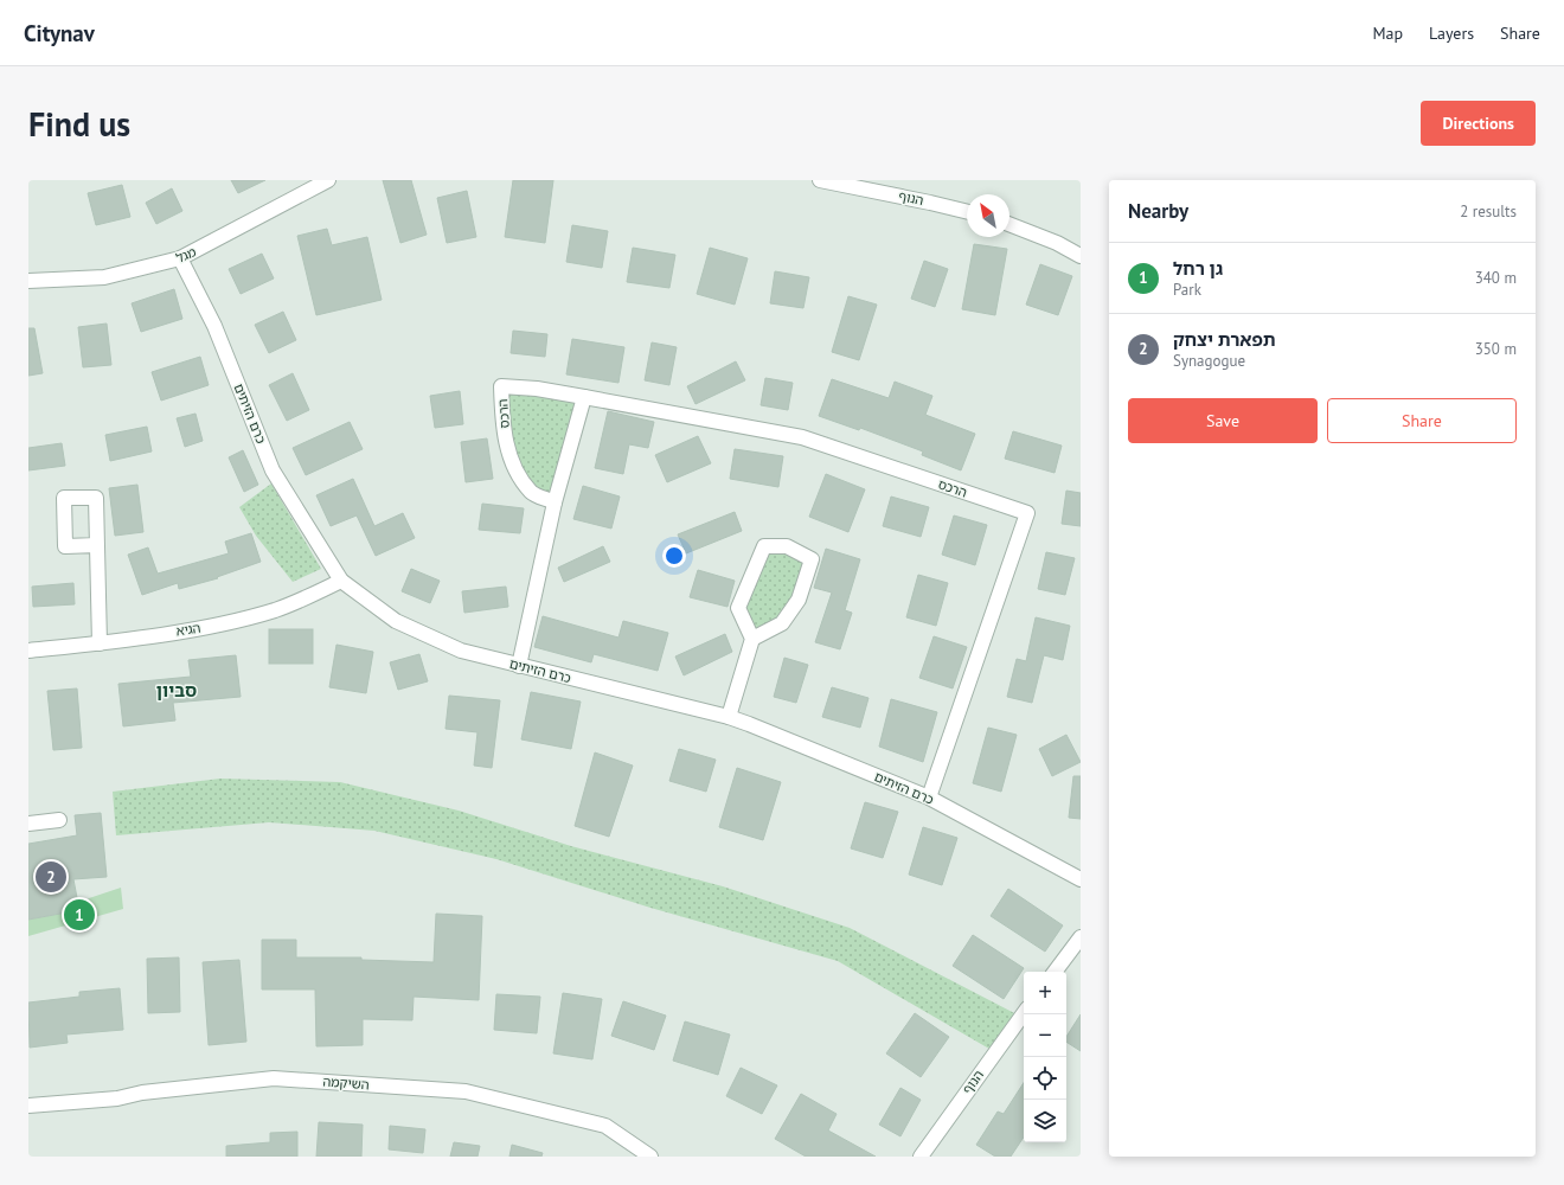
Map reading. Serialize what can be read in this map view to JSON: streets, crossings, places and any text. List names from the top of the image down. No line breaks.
{"streets":{"street":["הנוף","מגל","כרם הזיתים","הרכס","הגיא","השיקמה"]},"crossings":[["מגל","כרם הזיתים"],["כרם הזיתים","הרכס"],["כרם הזיתים","הגיא"]],"districts":["סביון"],"north":"top left","page":{"header":"Citynav","nav":["Map","Layers","Share"],"buttons":["Directions",["Save","Share"]],"title":"Find us","heading":["Nearby","2 results"],"list":[{"mark":"1","name":"גן רחל","note":"Park","value":"340 m"},{"mark":"2","name":"תפארת יצחק","note":"Synagogue","value":"350 m"}],"pins":["2","1"],"map_buttons":["+","−"]}}
